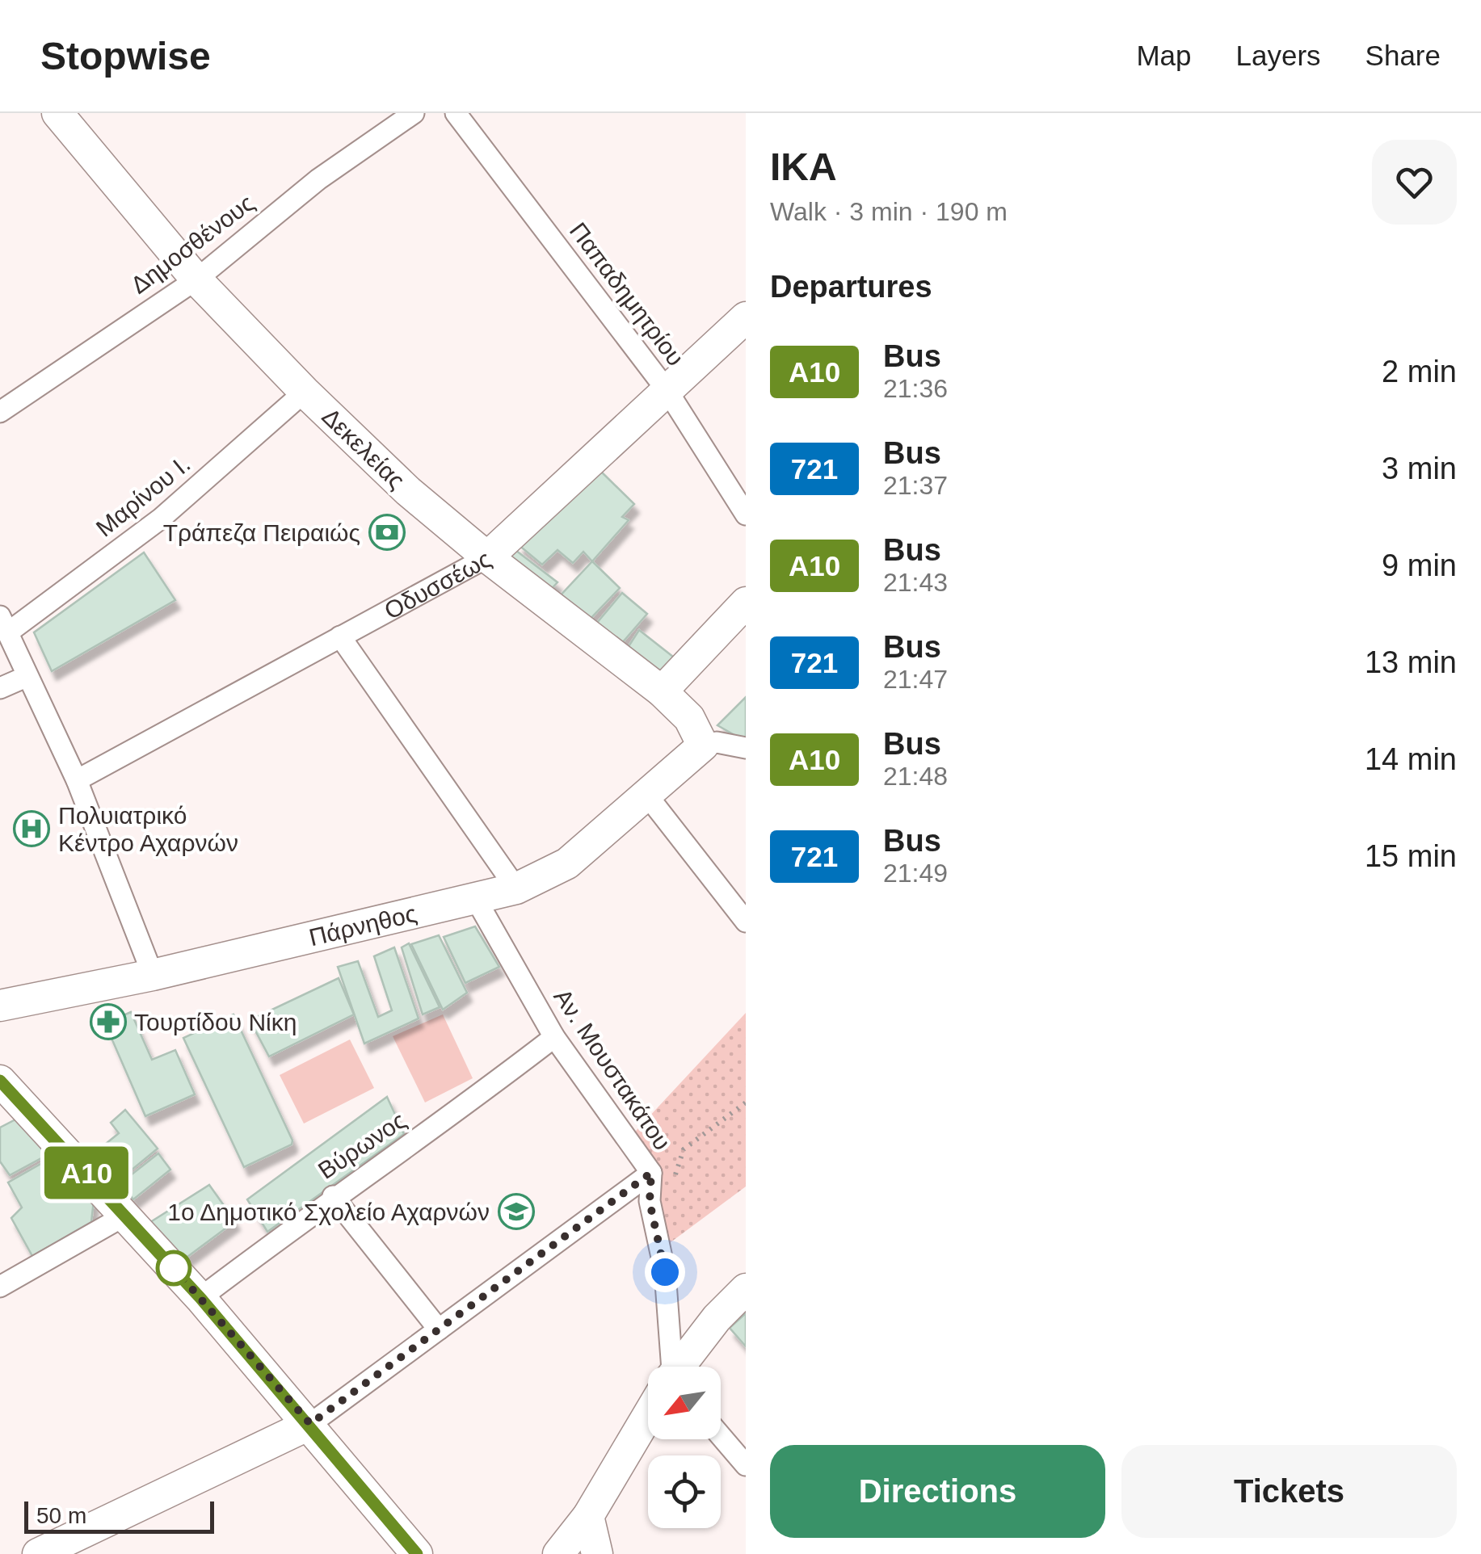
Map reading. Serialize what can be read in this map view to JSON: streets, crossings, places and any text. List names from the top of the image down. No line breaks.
{"streets":{"street":["Δημοσθένους","Παπαδημητρίου","Δεκελείας","Μαρίνου Ι.","Οδυσσέως","Πάρνηθος","Αν. Μουστακάτου","Βύρωνος"]},"crossings":[["Δημοσθένους","Δεκελείας"],["Παπαδημητρίου","Οδυσσέως"],["Δεκελείας","Μαρίνου Ι."],["Δεκελείας","Οδυσσέως"],["Δεκελείας","Πάρνηθος"],["Πάρνηθος","Αν. Μουστακάτου"],["Αν. Μουστακάτου","Βύρωνος"]],"places":{"bank":["Τράπεζα Πειραιώς"],"hospital":["Πολυιατρικό Κέντρο Αχαρνών"],"pharmacy":["Τουρτίδου Νίκη"],"school or university":["1ο Δημοτικό Σχολείο Αχαρνών"]},"lines":["bus line Α10"],"scale_bar":"50 m","north":"bottom left","page":{"header":"Stopwise","nav":["Map","Layers","Share"],"on_map":"Α10","heading":[["ΙΚΑ","Walk · 3 min · 190 m"],"Departures"],"list":[{"mark":"Α10","name":"Bus","note":"21:36","value":"2 min"},{"mark":"721","name":"Bus","note":"21:37","value":"3 min"},{"mark":"Α10","name":"Bus","note":"21:43","value":"9 min"},{"mark":"721","name":"Bus","note":"21:47","value":"13 min"},{"mark":"Α10","name":"Bus","note":"21:48","value":"14 min"},{"mark":"721","name":"Bus","note":"21:49","value":"15 min"}],"buttons":["Directions","Tickets"],"scale":"50 m"}}
